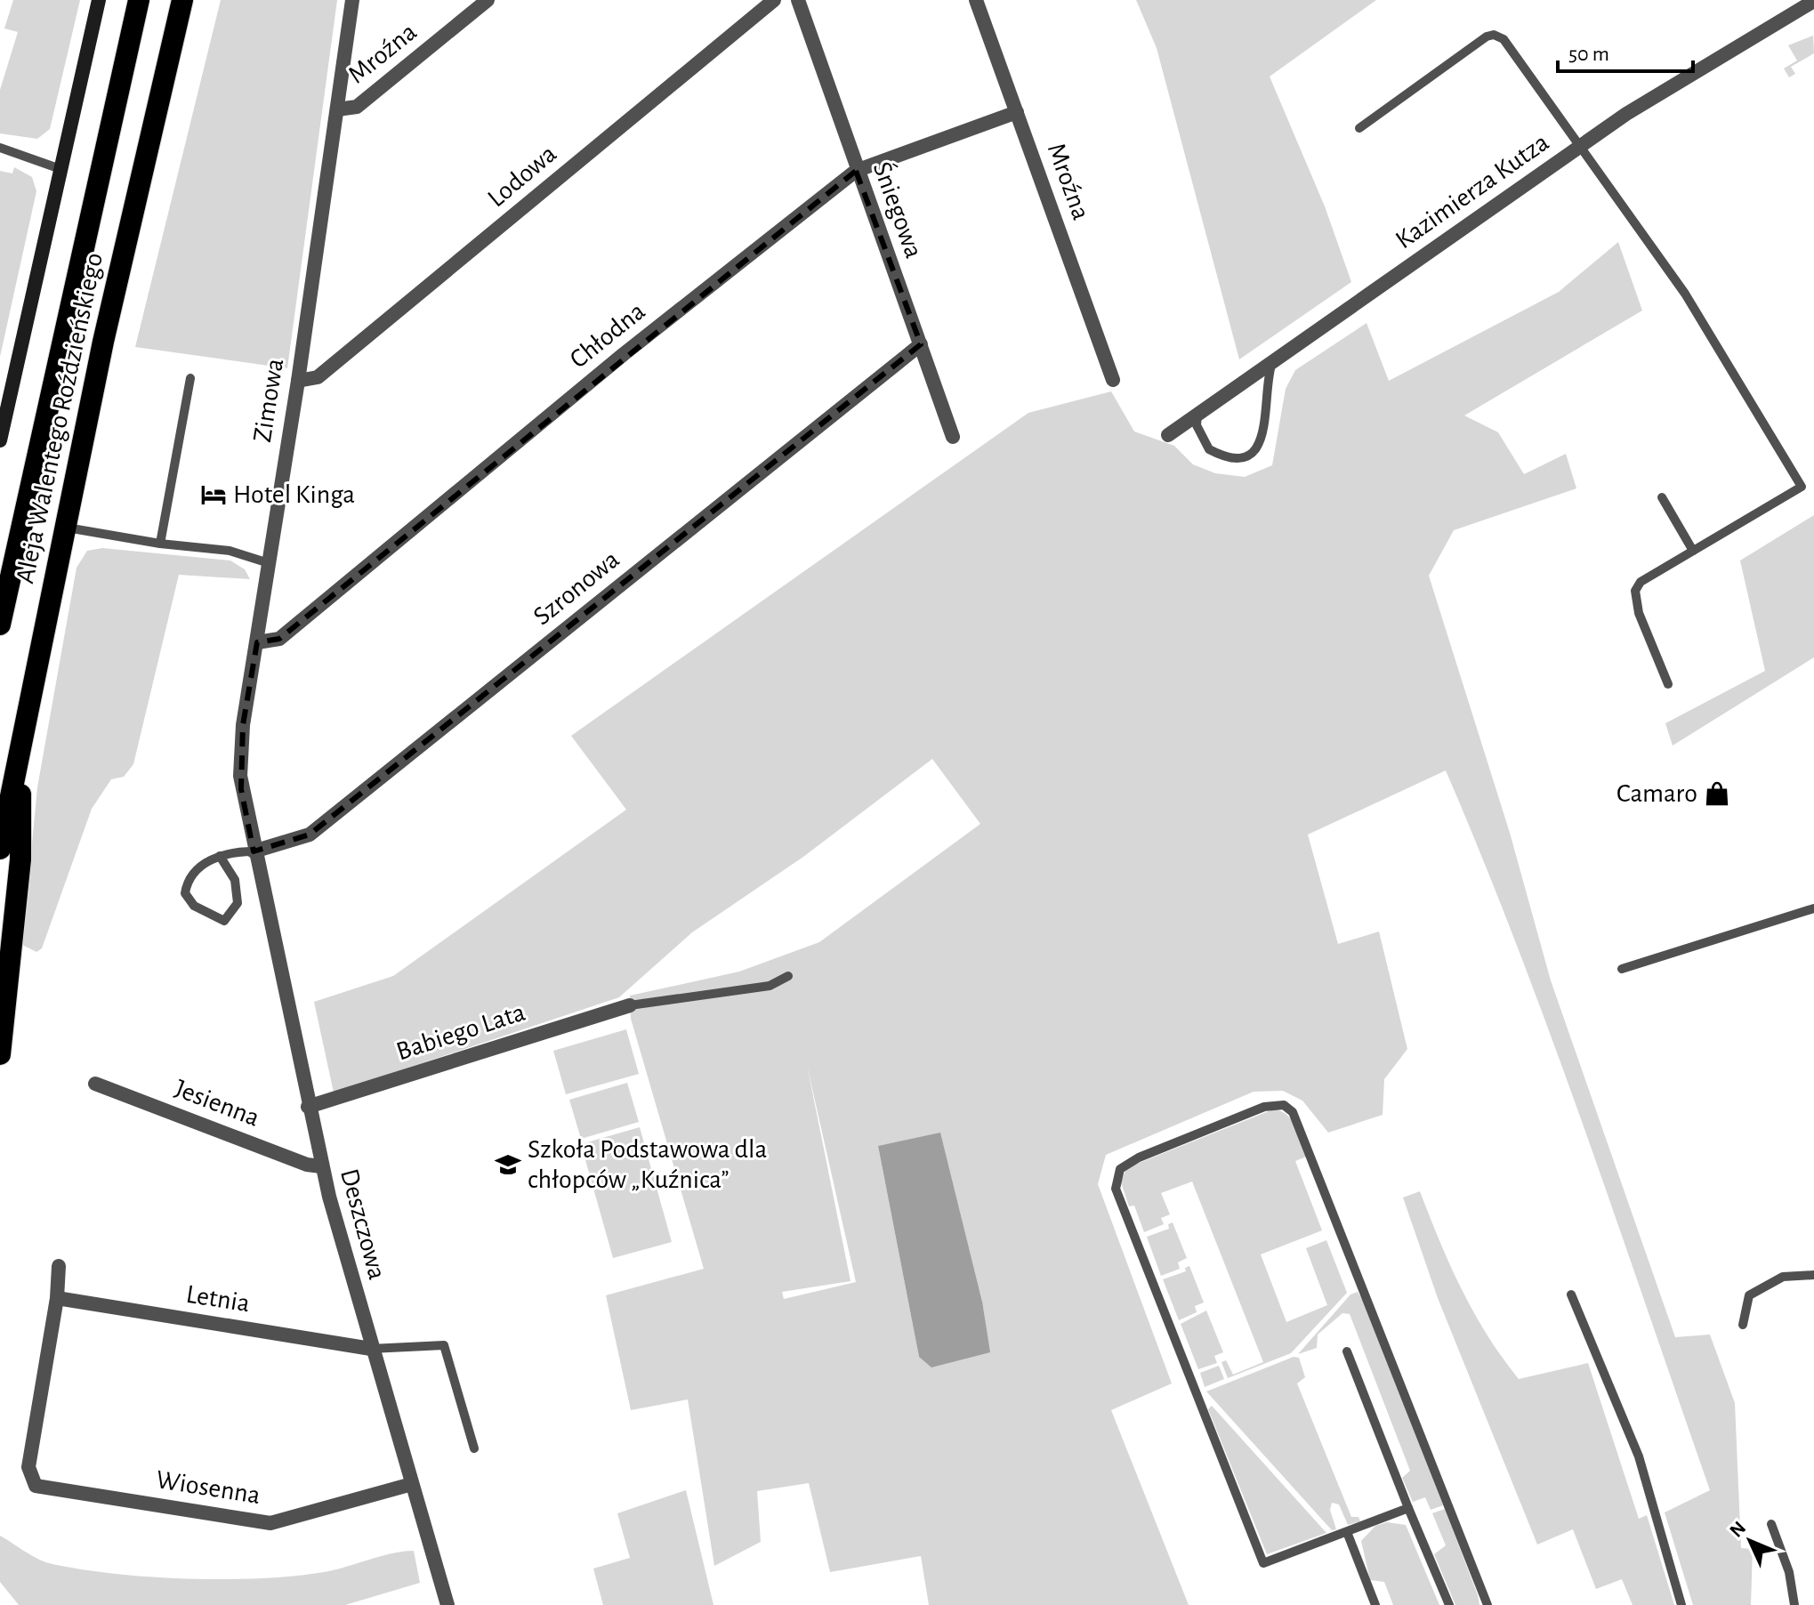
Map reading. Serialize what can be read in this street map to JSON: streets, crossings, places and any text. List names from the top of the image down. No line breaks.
{"streets":{"highway":["Aleja Walentego Roździeńskiego"],"street":["Mroźna","Lodowa","Kazimierza Kutza","Śniegowa","Chłodna","Zimowa","Szronowa","Babiego Lata","Jesienna","Deszczowa","Letnia","Wiosenna"]},"crossings":[["Mroźna","Chłodna"],["Mroźna","Zimowa"],["Lodowa","Zimowa"],["Śniegowa","Chłodna"],["Śniegowa","Szronowa"],["Chłodna","Zimowa"],["Zimowa","Szronowa"],["Zimowa","Deszczowa"],["Szronowa","Deszczowa"],["Babiego Lata","Deszczowa"],["Jesienna","Deszczowa"],["Deszczowa","Letnia"],["Deszczowa","Wiosenna"],["Letnia","Wiosenna"]],"places":{"hotel":["Hotel Kinga"],"shop":["Camaro"],"school or university":["Szkoła Podstawowa dla chłopców „Kuźnica”"]},"scale_bar":"50 m","north":"top left"}
